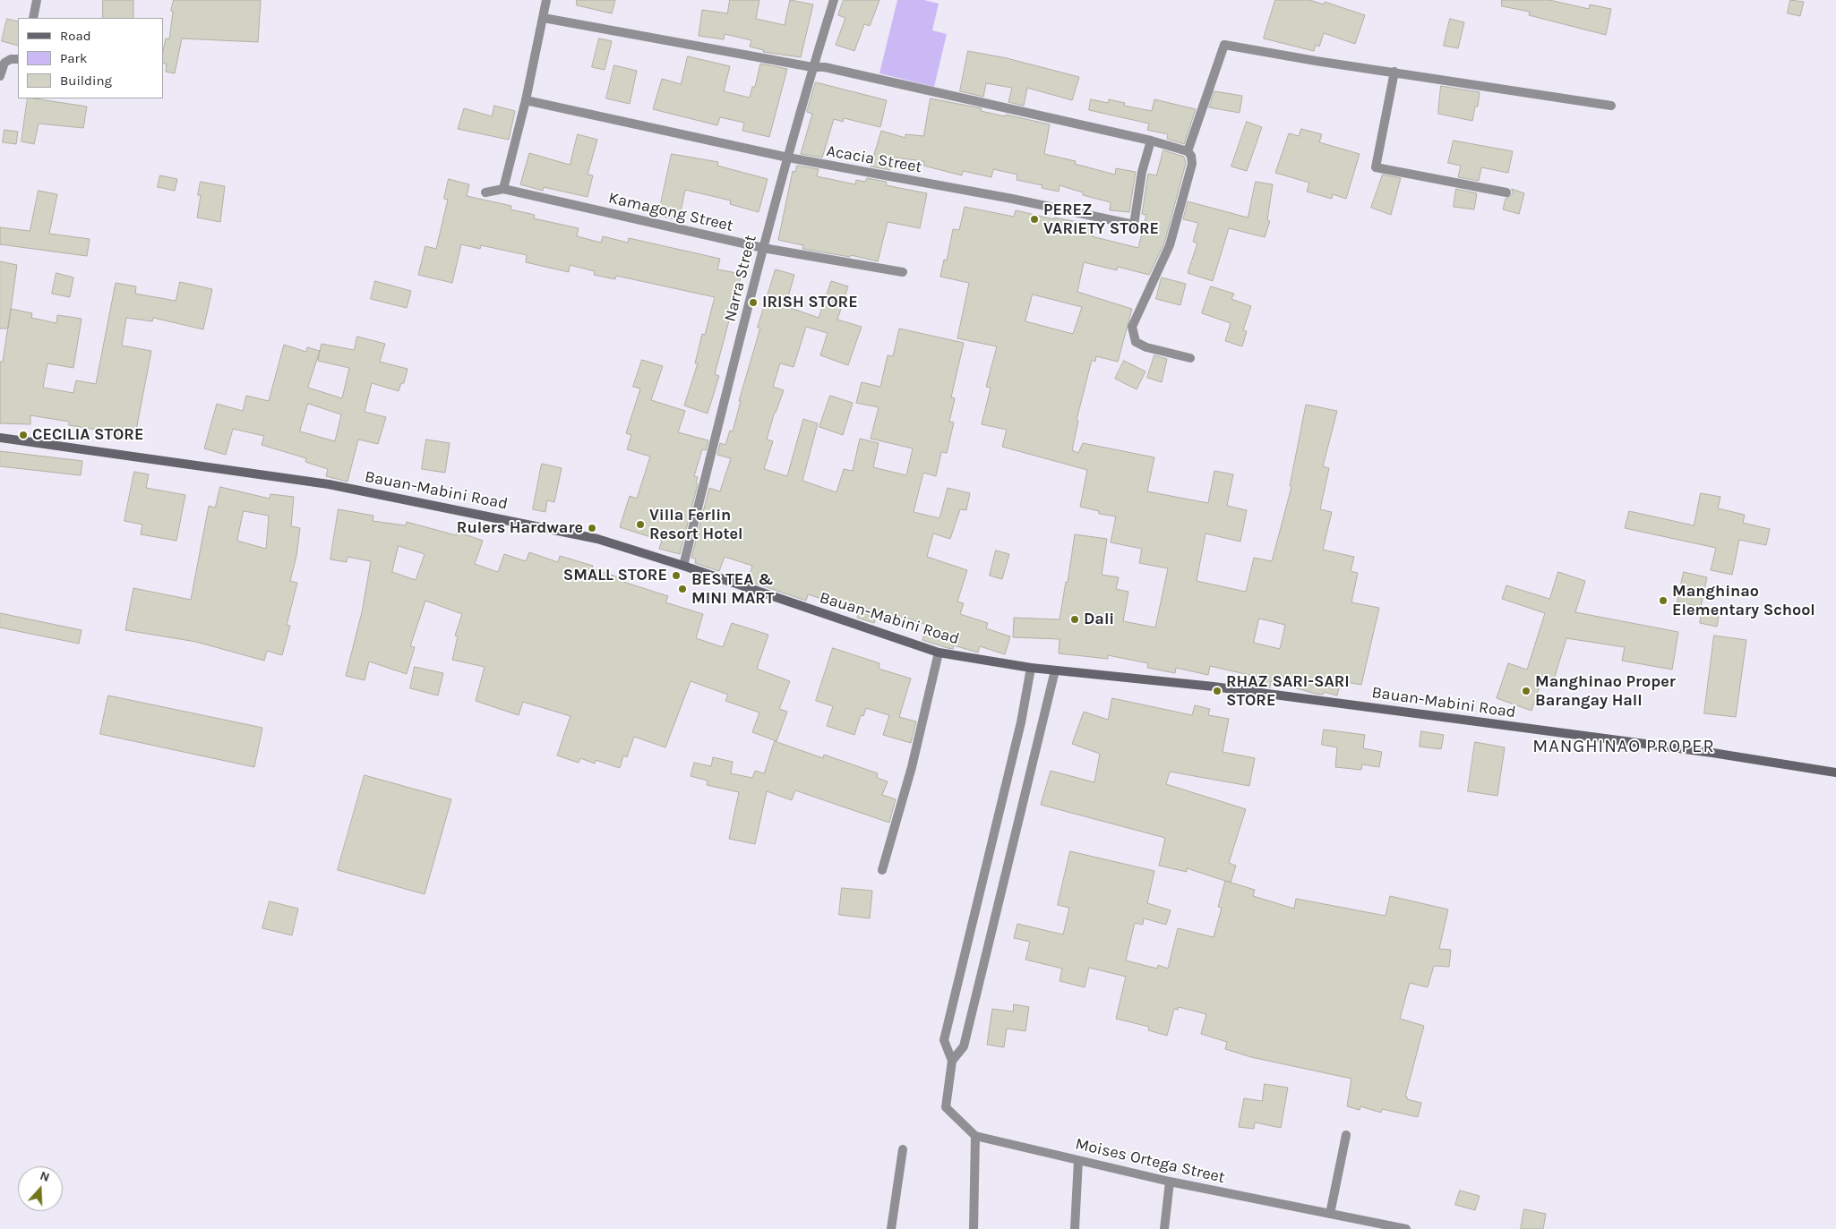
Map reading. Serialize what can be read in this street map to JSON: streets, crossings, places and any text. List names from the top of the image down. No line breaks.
{"streets":{"main road":["Bauan-Mabini Road"],"street":["Acacia Street","Kamagong Street","Narra Street","Moises Ortega Street"]},"crossings":[["Acacia Street","Narra Street"],["Kamagong Street","Narra Street"],["Narra Street","Bauan-Mabini Road"]],"districts":["MANGHINAO PROPER"],"places":["PEREZ VARIETY STORE","IRISH STORE","CECILIA STORE","Villa Ferlin Resort Hotel","Rulers Hardware","SMALL STORE","BES TEA & MINI MART","Manghinao Elementary School","Dali","RHAZ SARI-SARI STORE","Manghinao Proper Barangay Hall"],"legend":["Road","Park","Building"],"north":"top"}
